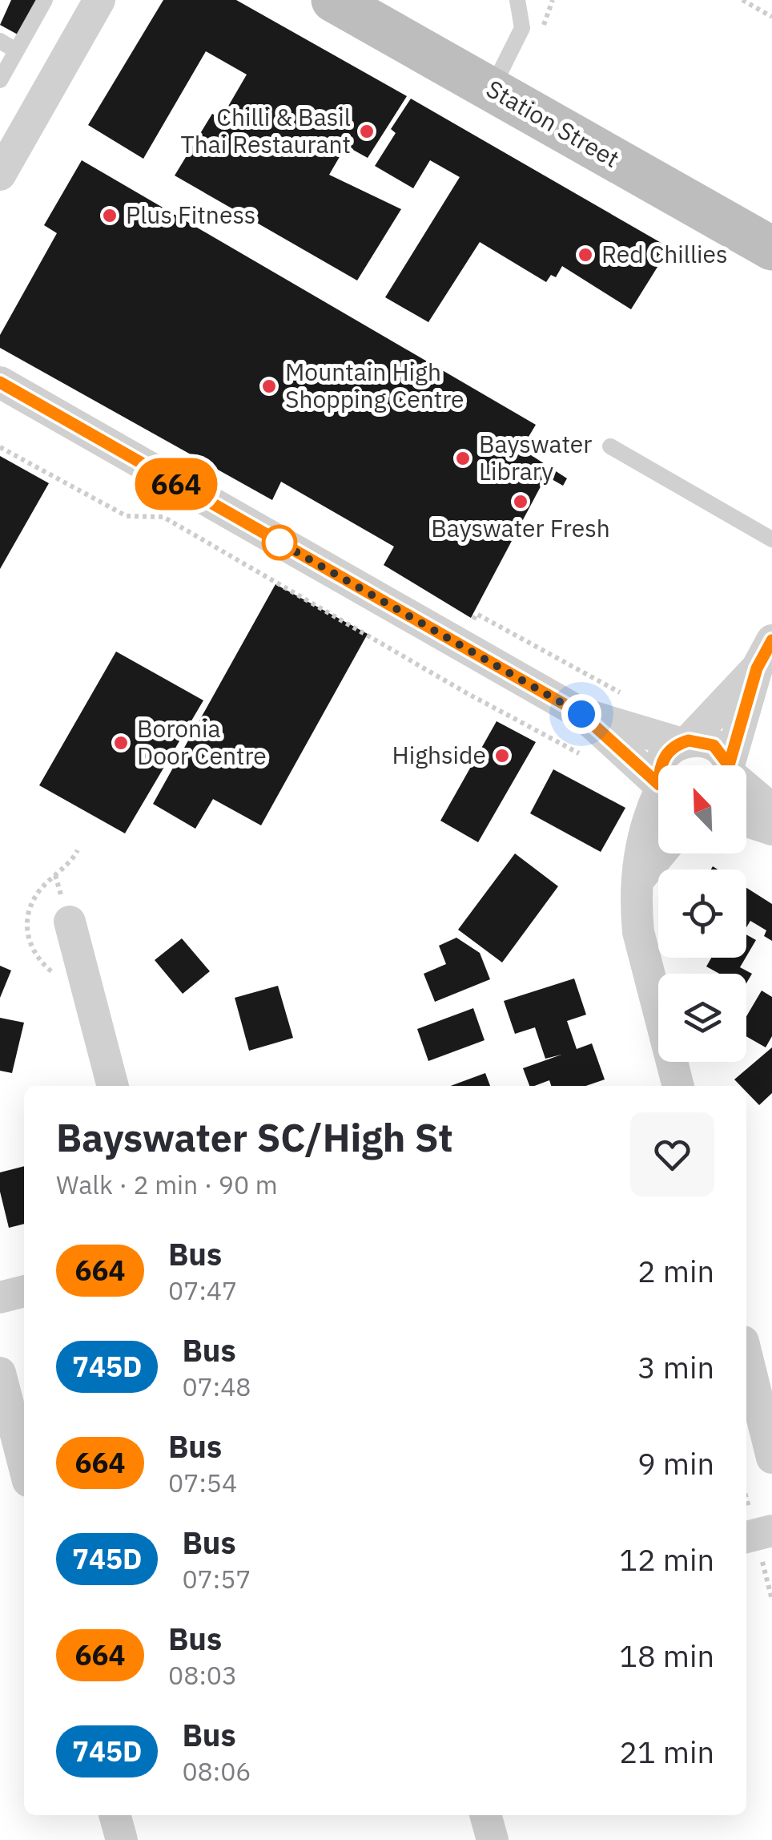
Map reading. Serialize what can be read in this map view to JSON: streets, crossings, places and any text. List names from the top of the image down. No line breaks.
{"streets":{"main road":["Station Street"]},"places":["Chilli & Basil Thai Restaurant","Plus Fitness","Red Chillies","Mountain High Shopping Centre","Bayswater Library","Bayswater Fresh","Boronia Door Centre","Highside"],"lines":["bus line 664"],"north":"top left","page":{"on_map":"664","heading":["Bayswater SC/High St","Walk · 2 min · 90 m"],"list":[{"mark":"664","name":"Bus","note":"07:47","value":"2 min"},{"mark":"745D","name":"Bus","note":"07:48","value":"3 min"},{"mark":"664","name":"Bus","note":"07:54","value":"9 min"},{"mark":"745D","name":"Bus","note":"07:57","value":"12 min"},{"mark":"664","name":"Bus","note":"08:03","value":"18 min"},{"mark":"745D","name":"Bus","note":"08:06","value":"21 min"}]}}
